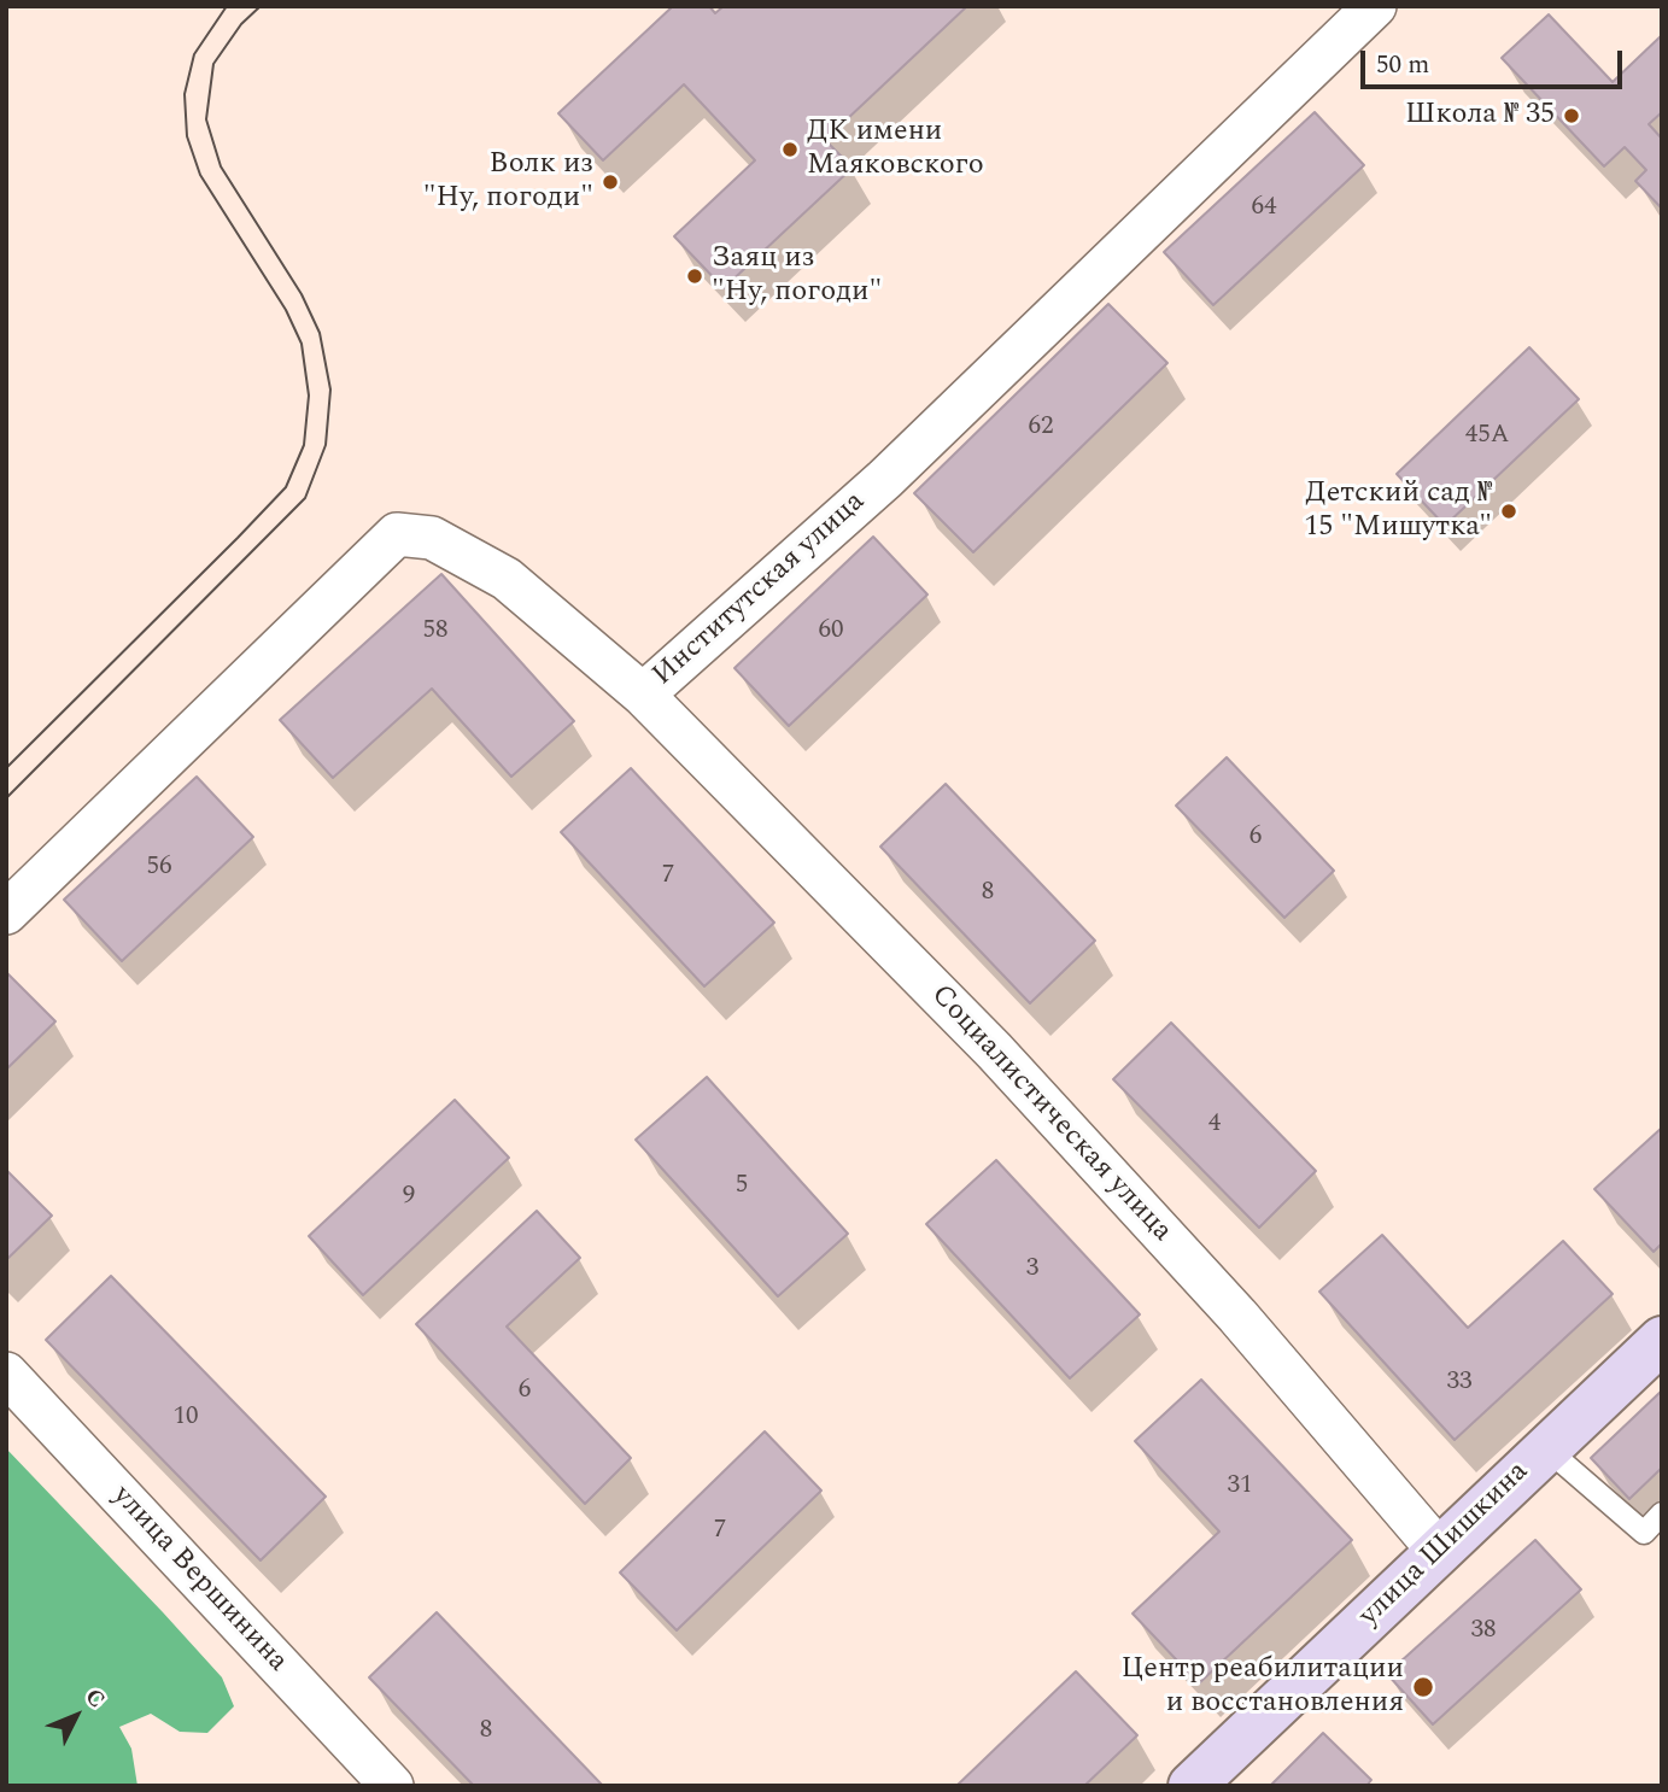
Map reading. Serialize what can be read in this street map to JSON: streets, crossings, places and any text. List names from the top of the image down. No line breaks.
{"streets":{"main road":["улица Шишкина"],"street":["Институтская улица","Социалистическая улица","улица Вершинина"]},"crossings":[["Институтская улица","Социалистическая улица"],["Социалистическая улица","улица Шишкина"]],"places":["Школа № 35","ДК имени Маяковского","Волк из \"Ну, погоди\"","Заяц из \"Ну, погоди\"","Детский сад № 15 \"Мишутка\"","Центр реабилитации и восстановления"],"house_numbers":["64","62","45А","58","60","6","56","7","8","4","5","9","3","33","6","10","31","7","38","8"],"scale_bar":"50 m","north":"top right"}
